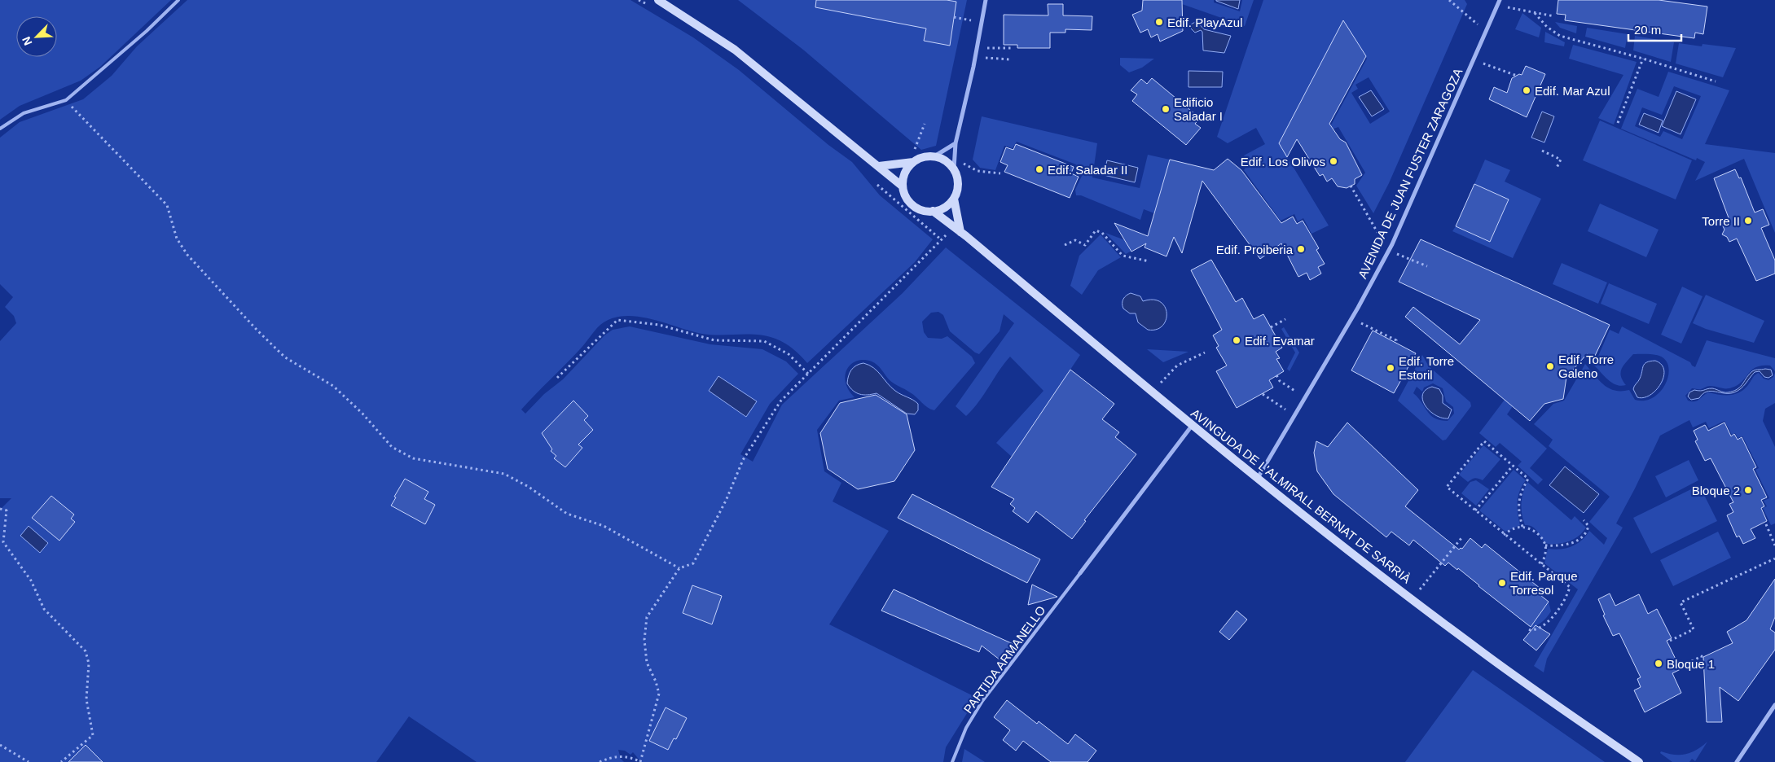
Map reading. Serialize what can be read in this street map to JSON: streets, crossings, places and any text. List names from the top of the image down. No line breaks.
{"streets":{"street":["AVENIDA DE JUAN FUSTER ZARAGOZA","AVINGUDA DE L'ALMIRALL BERNAT DE SARRIÀ"],"lane":["PARTIDA ARMANELLO"]},"crossings":[["AVENIDA DE JUAN FUSTER ZARAGOZA","AVINGUDA DE L'ALMIRALL BERNAT DE SARRIÀ"]],"places":["Edif. PlayAzul","Edif. Mar Azul","Edificio Saladar I","Edif. Los Olivos","Edif. Saladar II","Torre II","Edif. Proiberia","Edif. Evamar","Edif. Torre Galeno","Edif. Torre Estoril","Bloque 2","Edif. Parque Torresol","Bloque 1"],"scale_bar":"20 m","north":"bottom left"}
